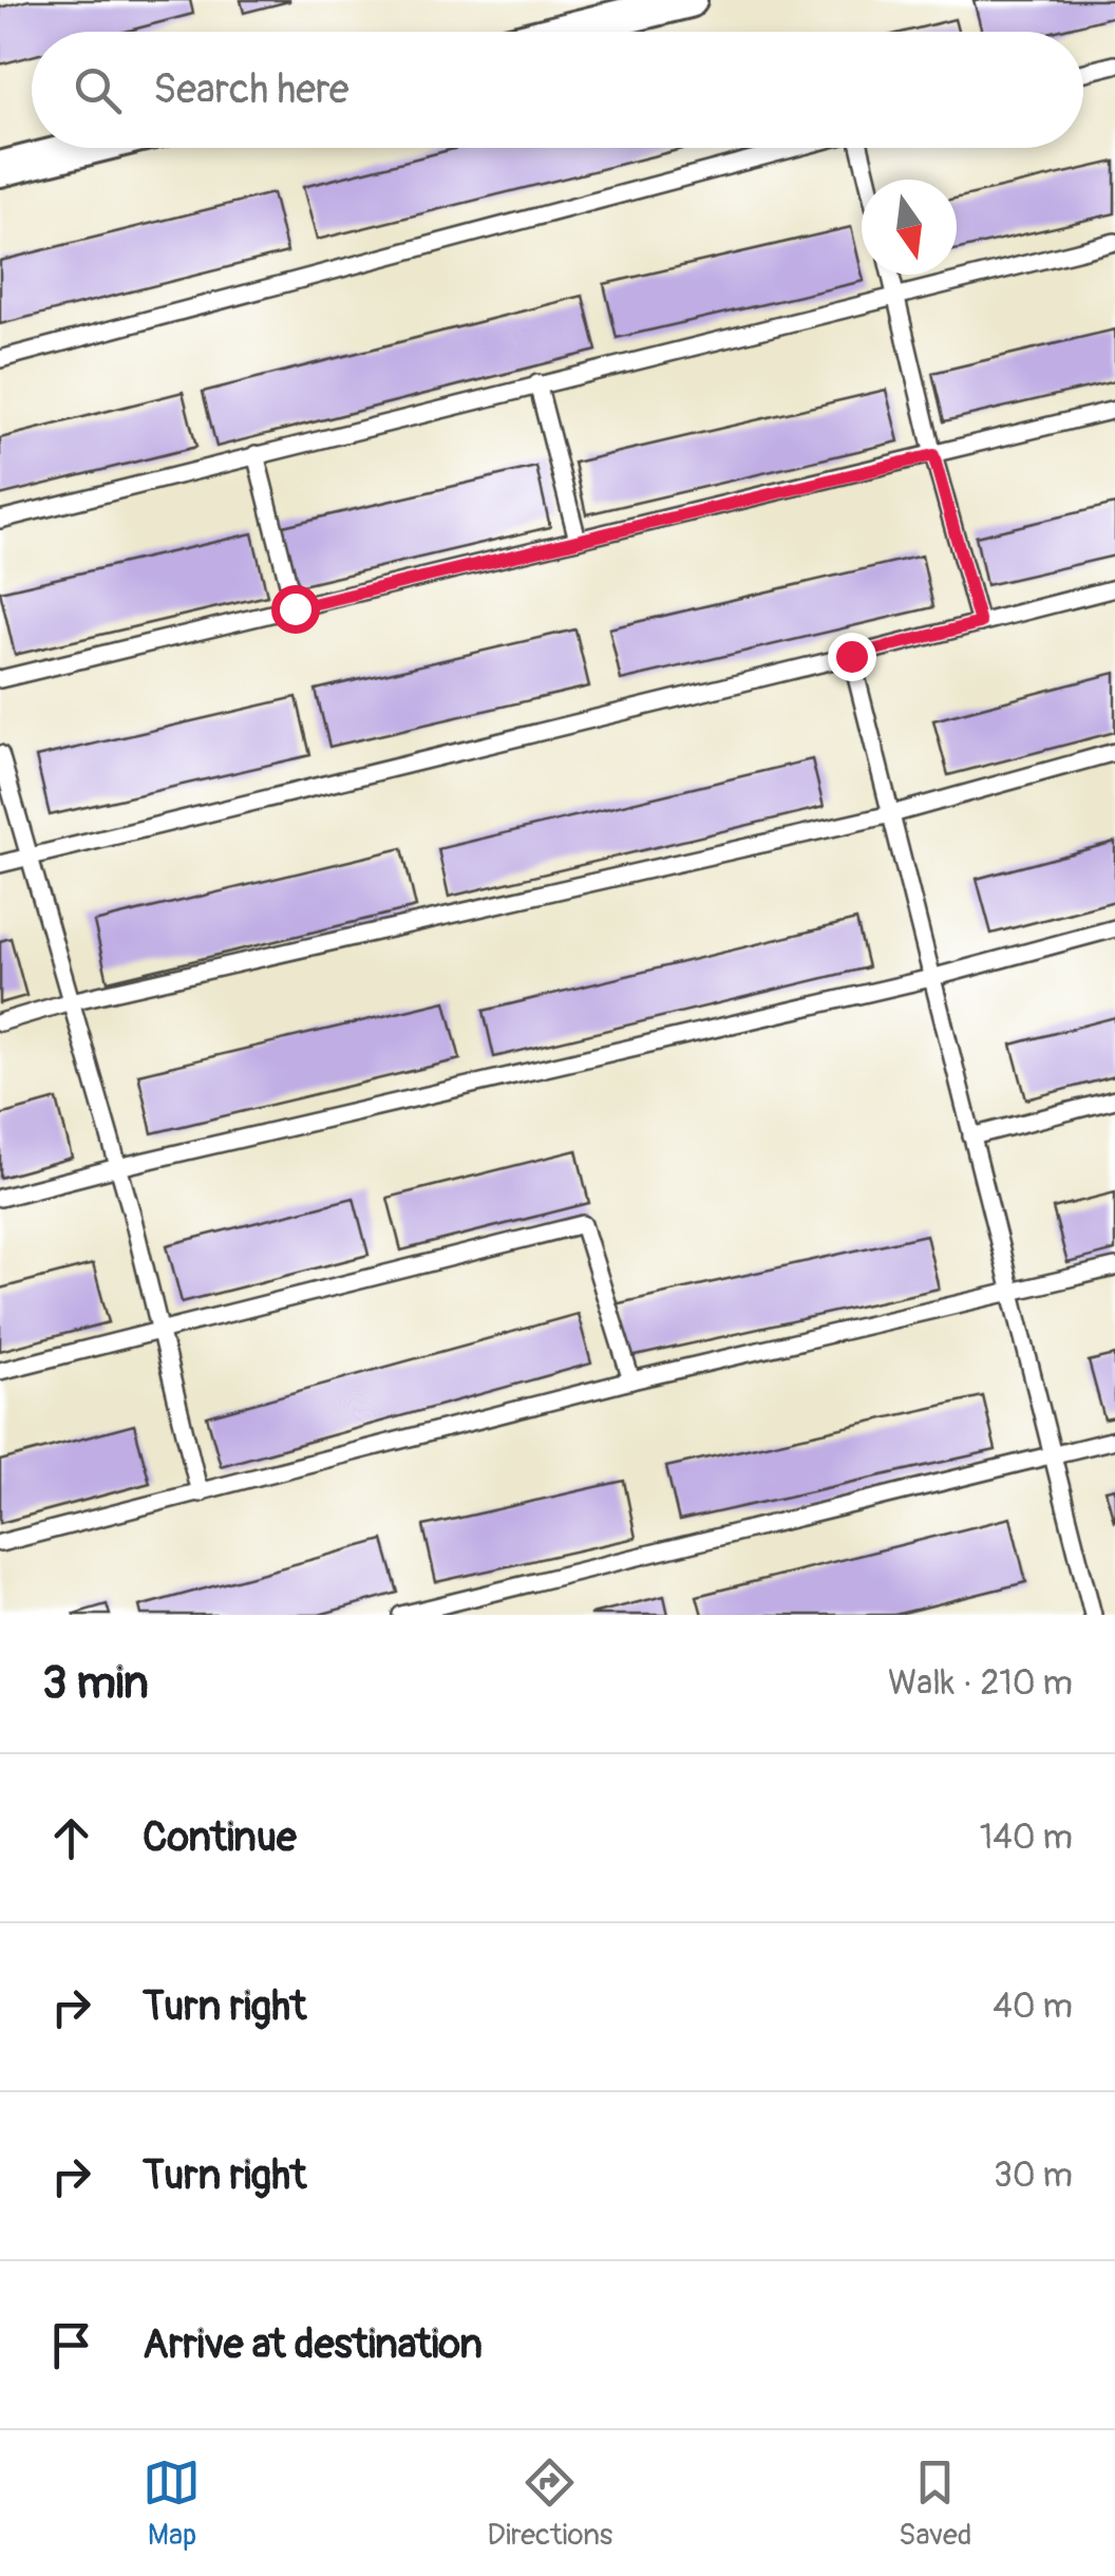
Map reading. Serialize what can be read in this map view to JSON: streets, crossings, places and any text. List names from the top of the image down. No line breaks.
{"north":"bottom","page":{"search":"Search here","heading":["3 min","Walk · 210 m"],"list":[["Continue","140 m"],["Turn right","40 m"],["Turn right","30 m"],"Arrive at destination"],"nav":["Map","Directions","Saved"]}}
